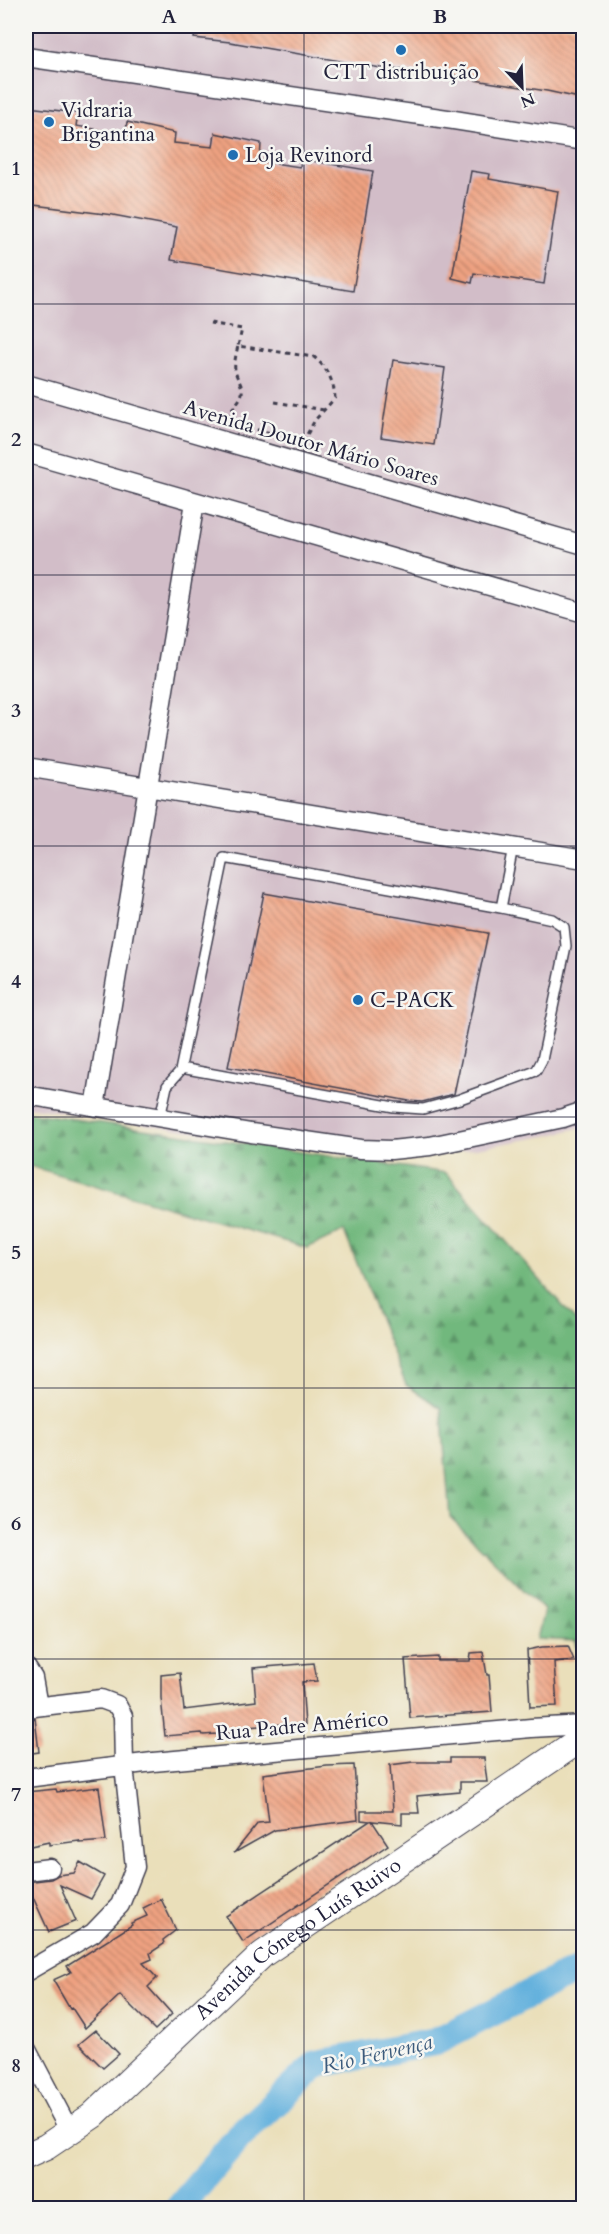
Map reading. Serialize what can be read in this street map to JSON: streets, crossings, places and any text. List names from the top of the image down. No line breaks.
{"streets":{"street":["Avenida Doutor Mário Soares","Rua Padre Américo","Avenida Cónego Luís Ruivo"]},"water":["Rio Fervença"],"places":["CTT distribuição","Vidraria Brigantina","Loja Revinord","C-PACK"],"north":"bottom right","grid":{"columns":["A","B"],"rows":["1","2","3","4","5","6","7","8"]}}
